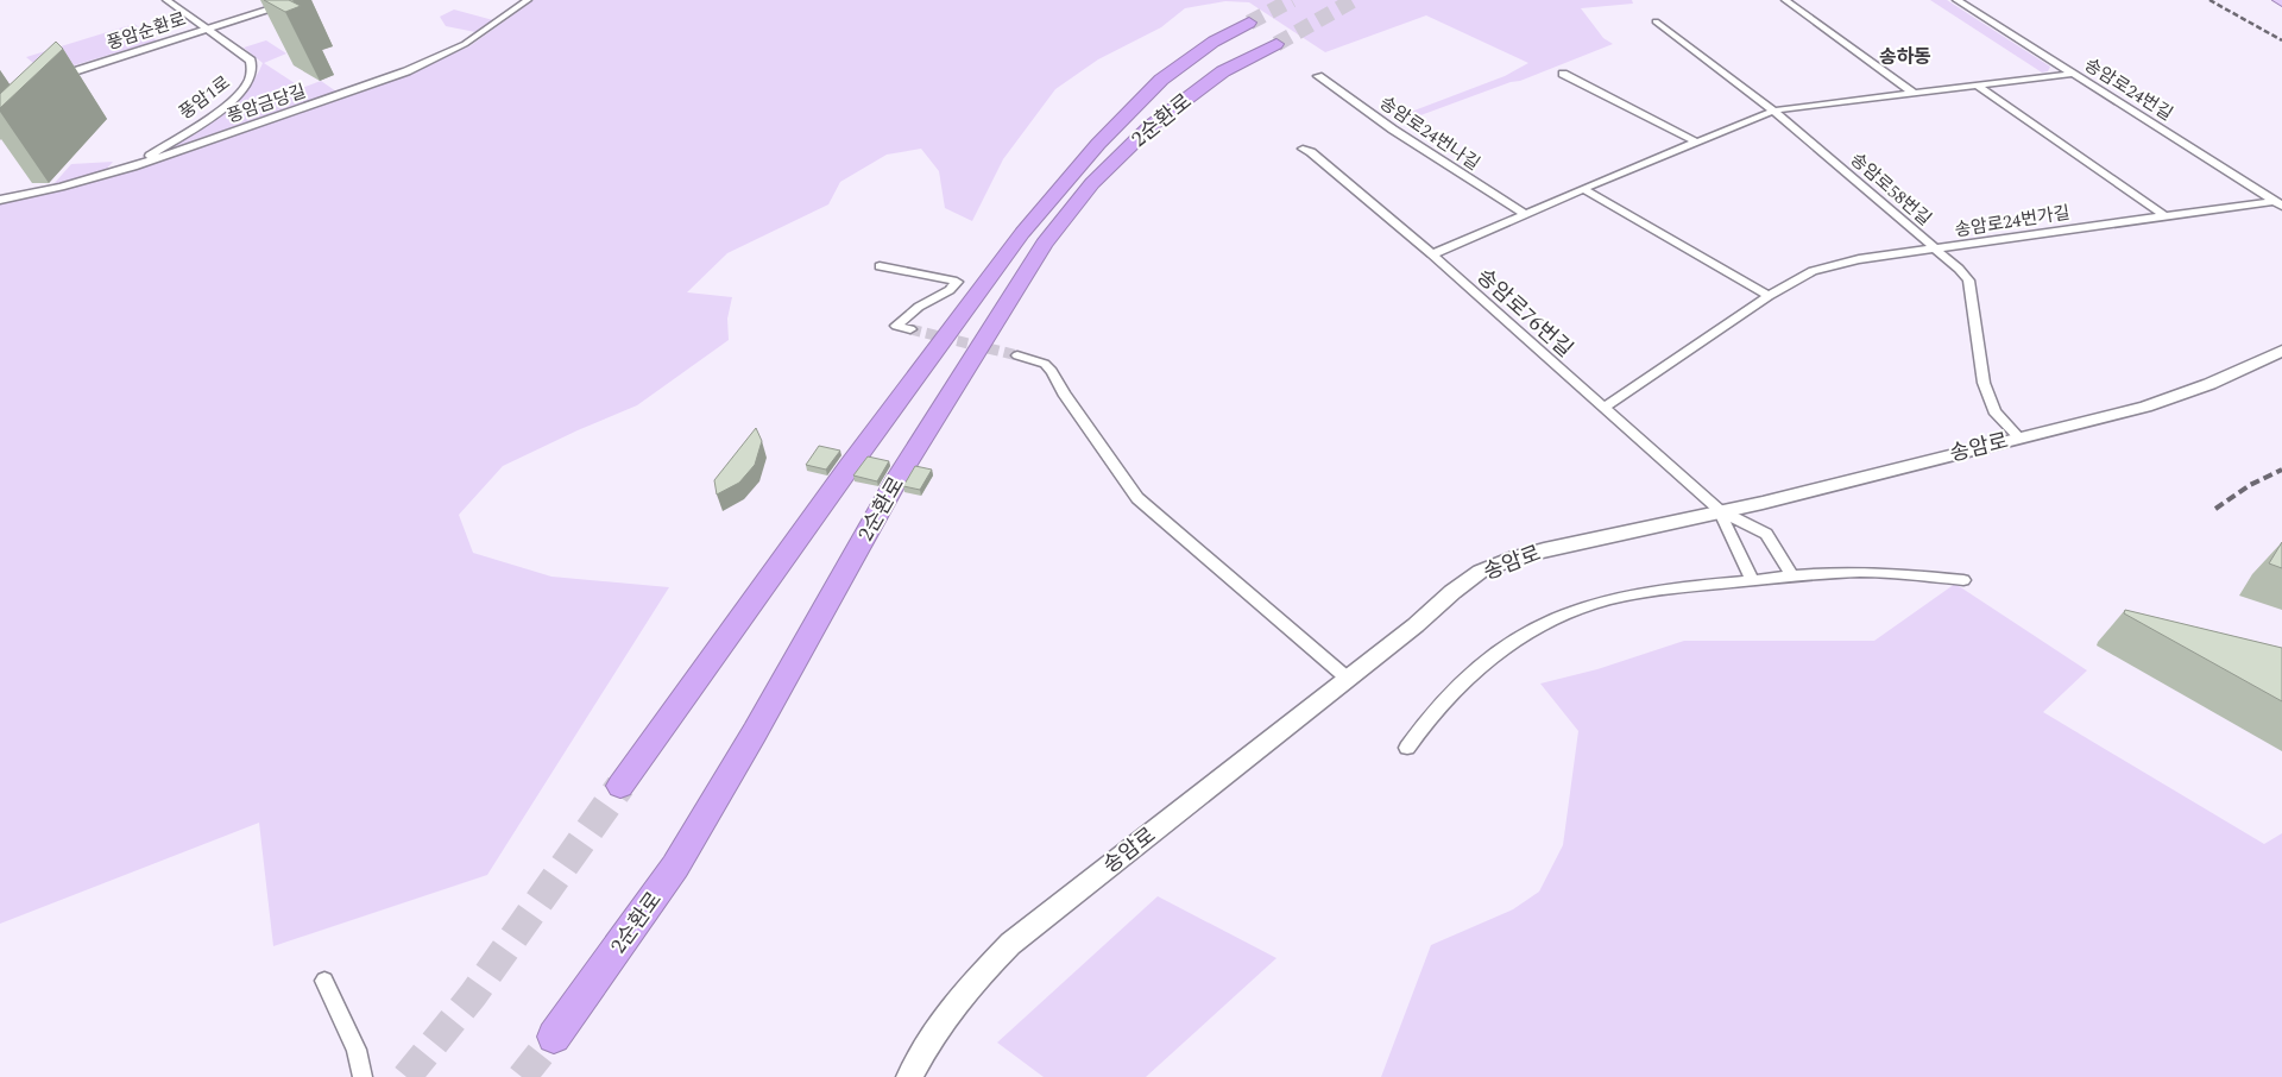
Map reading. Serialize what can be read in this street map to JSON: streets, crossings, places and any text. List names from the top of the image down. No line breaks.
{"streets":{"highway":["2순환로"],"main road":["풍암순환로","송암로"],"street":["송암로24번길","풍암1로","풍암금당길","송암로24번나길","송암로58번길","송암로24번가길","송암로76번길"]},"crossings":[["풍암순환로","풍암1로"],["송암로24번길","송암로24번가길"],["풍암1로","풍암금당길"],["송암로58번길","송암로24번가길"],["송암로58번길","송암로"],["송암로24번가길","송암로76번길"],["송암로76번길","송암로"]],"districts":["송하동"]}
